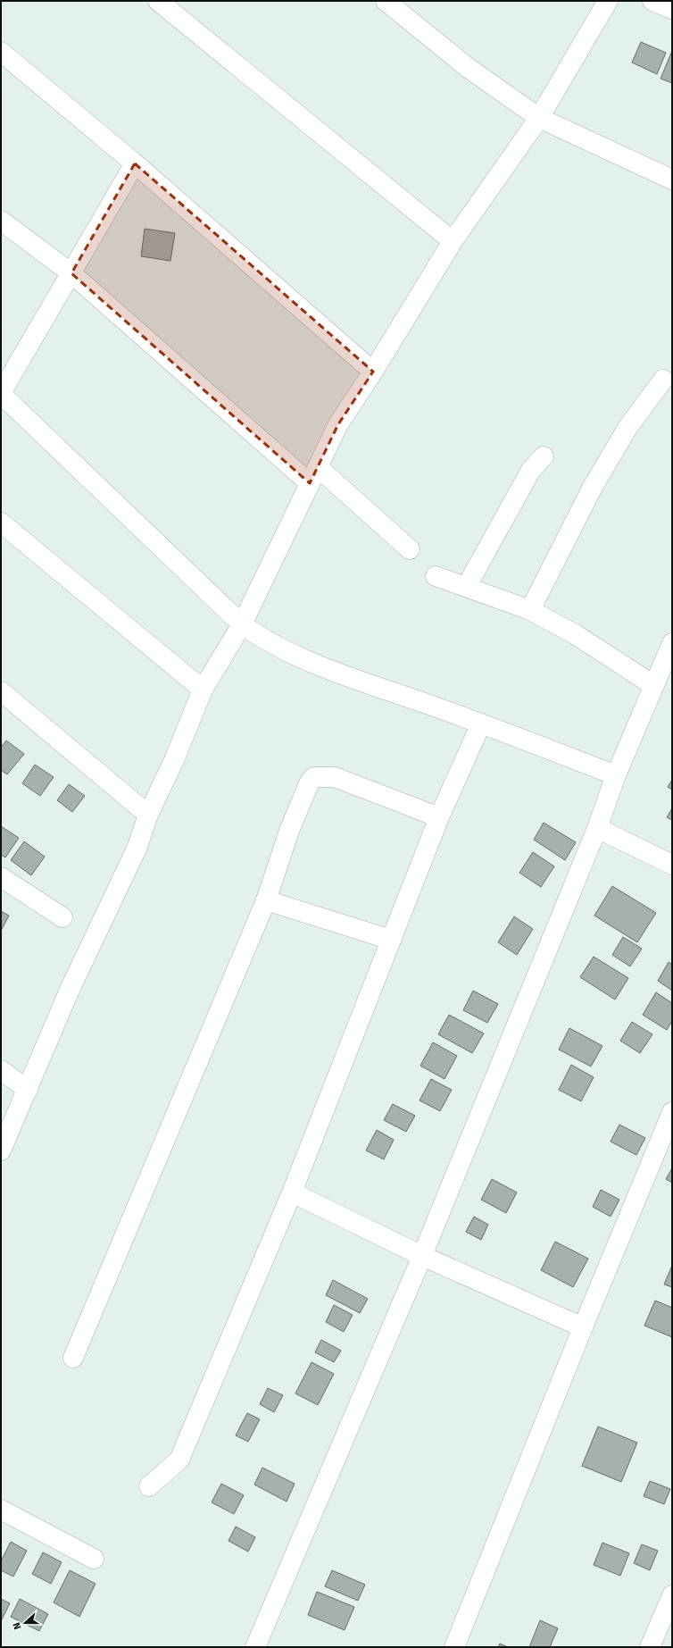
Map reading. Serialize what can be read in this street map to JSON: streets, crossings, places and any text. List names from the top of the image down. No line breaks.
{"north":"left"}
